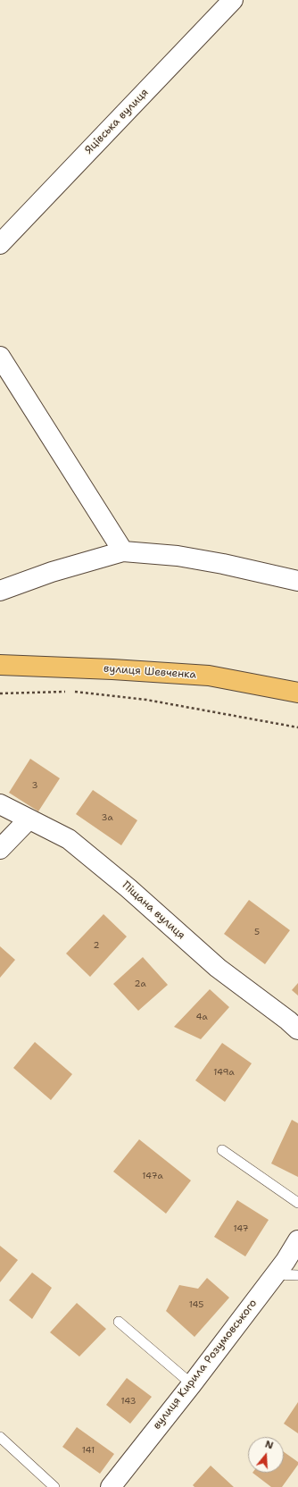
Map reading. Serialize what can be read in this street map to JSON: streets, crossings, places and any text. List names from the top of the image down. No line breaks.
{"streets":{"main road":["вулиця Шевченка"],"street":["Яцівська вулиця","Піщана вулиця","вулиця Кирила Розумовського"]},"house_numbers":["3","3а","5","2","2а","4а","149а","147а","147","145","143","141"],"north":"top"}
